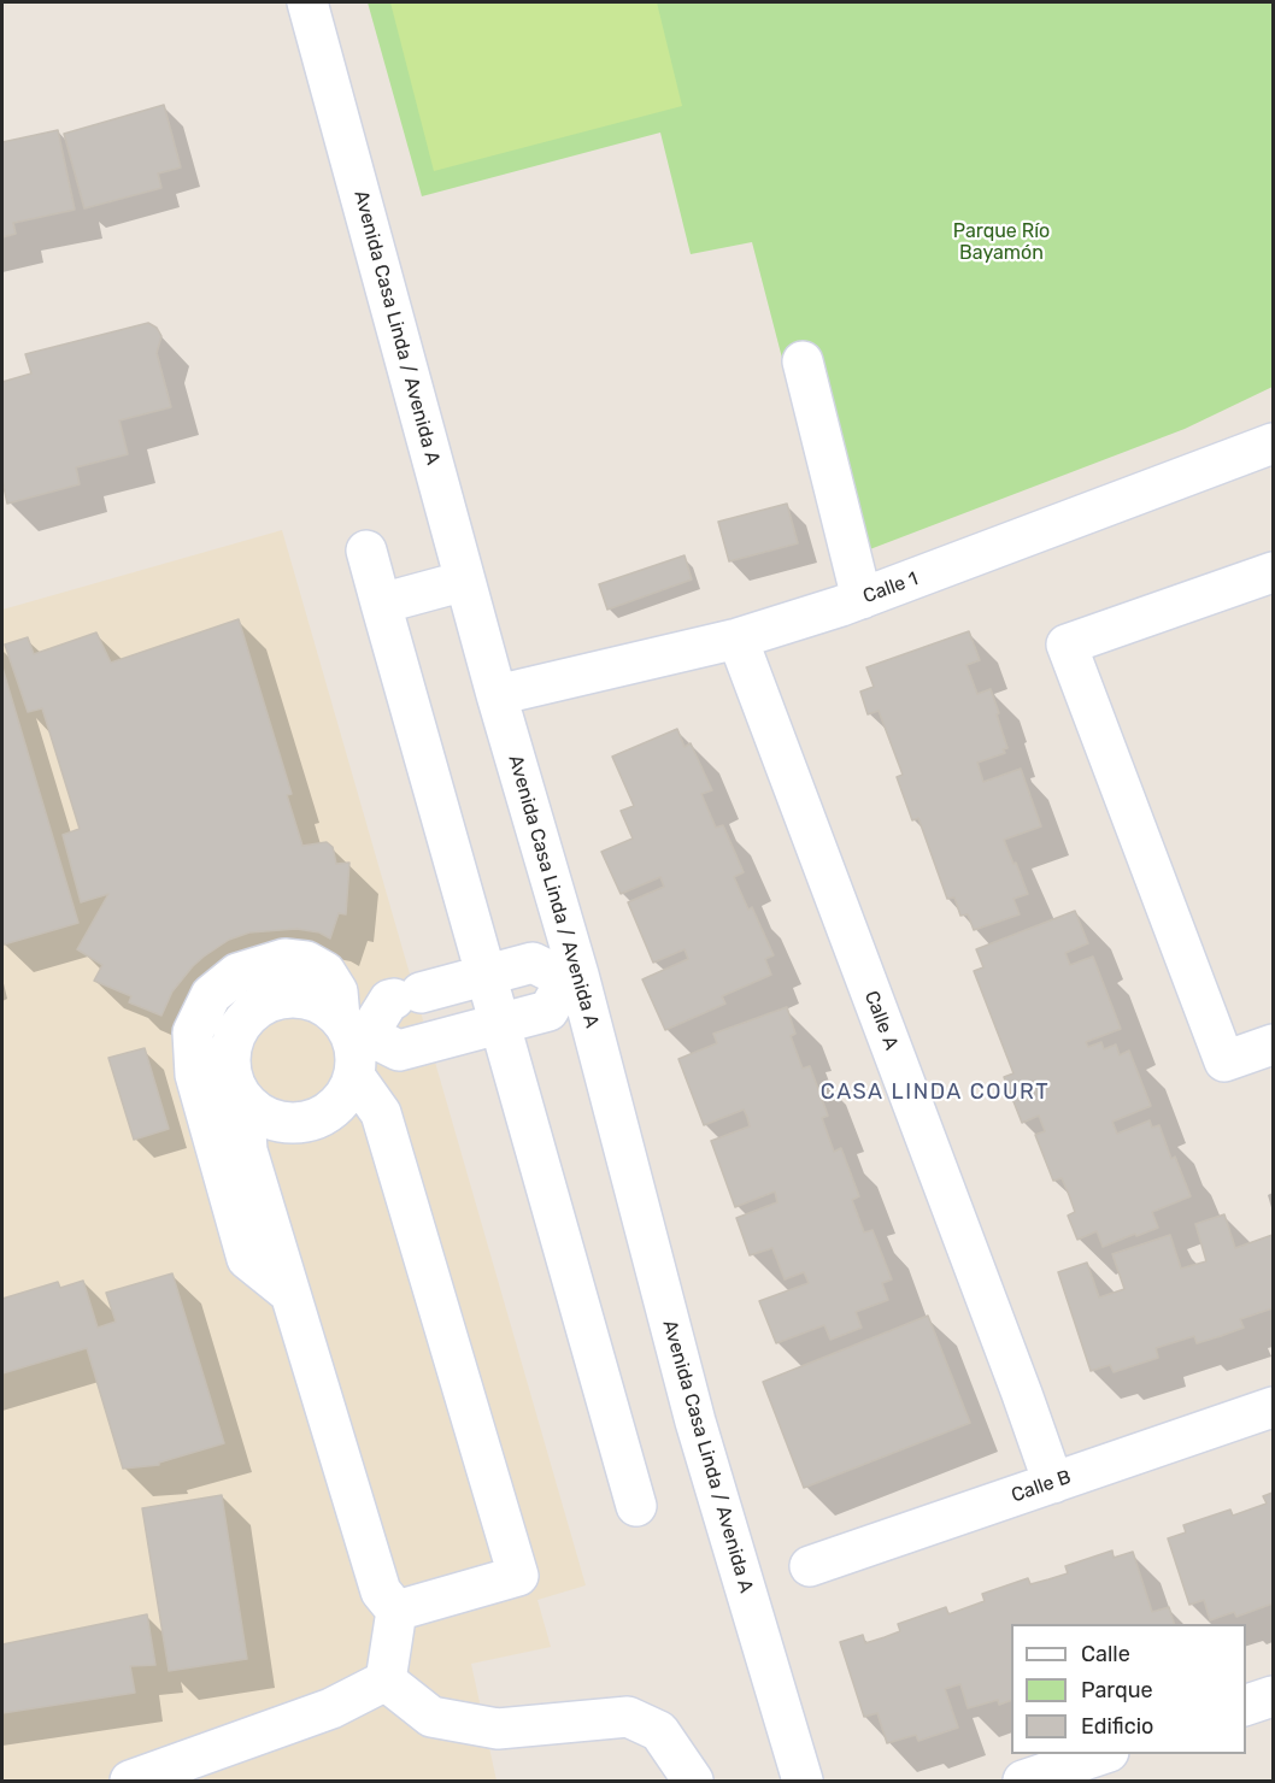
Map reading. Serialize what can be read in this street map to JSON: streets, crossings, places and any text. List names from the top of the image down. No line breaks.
{"streets":{"street":["Avenida Casa Linda / Avenida A","Calle 1","Calle A","Calle B"]},"crossings":[["Avenida Casa Linda / Avenida A","Calle 1"],["Calle 1","Calle A"],["Calle A","Calle B"]],"districts":["CASA LINDA COURT"],"parks":["Parque Río Bayamón"],"legend":["Calle","Parque","Edificio"]}
